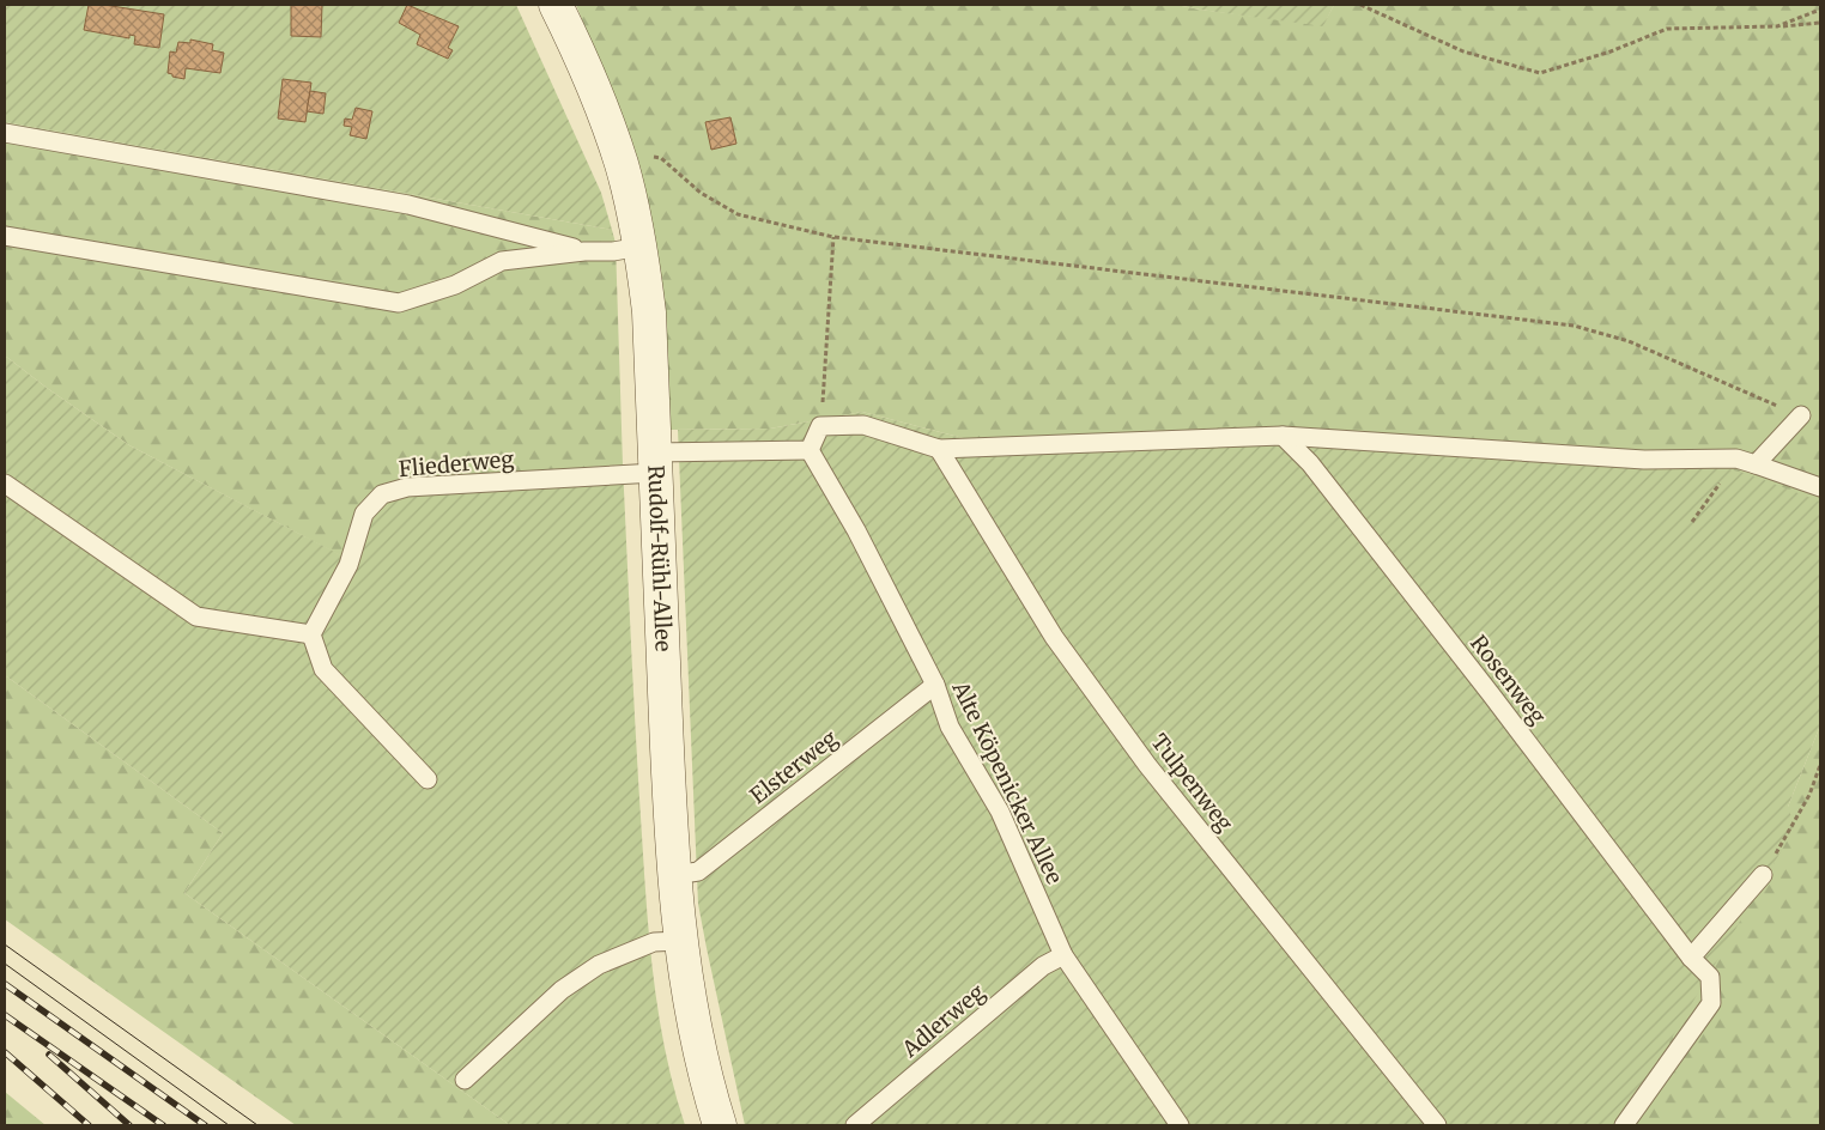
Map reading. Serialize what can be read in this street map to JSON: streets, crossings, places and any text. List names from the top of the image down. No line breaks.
{"streets":{"street":["Rudolf-Rühl-Allee"],"lane":["Fliederweg","Rosenweg","Elsterweg","Alte Köpenicker Allee","Tulpenweg","Adlerweg"]},"crossings":[["Fliederweg","Rudolf-Rühl-Allee"],["Fliederweg","Alte Köpenicker Allee"],["Rudolf-Rühl-Allee","Elsterweg"],["Elsterweg","Alte Köpenicker Allee"],["Alte Köpenicker Allee","Adlerweg"]]}
